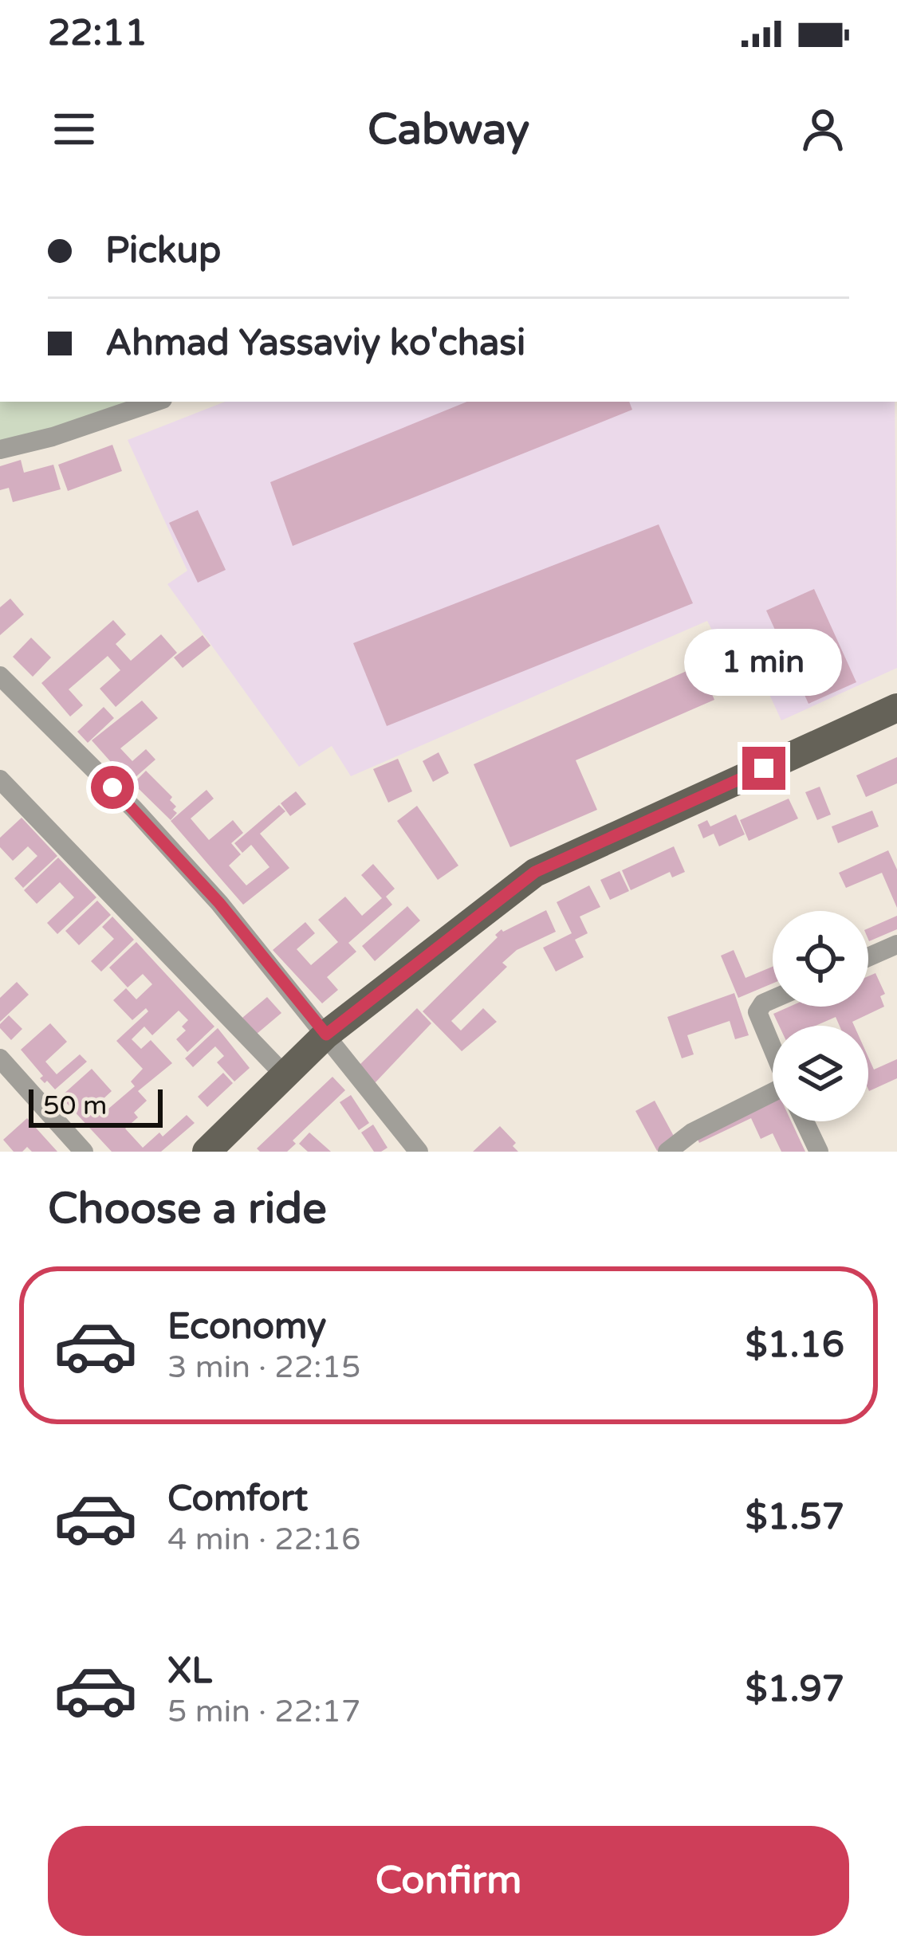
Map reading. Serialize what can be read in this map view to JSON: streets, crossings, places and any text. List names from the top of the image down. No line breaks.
{"scale_bar":"50 m","page":{"status":"22:11","header":"Cabway","banner":["Pickup","Ahmad Yassaviy ko'chasi"],"bubble":"1 min","scale":"50 m","heading":"Choose a ride","list":[{"name":"Economy","note":"3 min · 22:15","value":"$1.16"},{"name":"Comfort","note":"4 min · 22:16","value":"$1.57"},{"name":"XL","note":"5 min · 22:17","value":"$1.97"}],"buttons":"Confirm"}}
